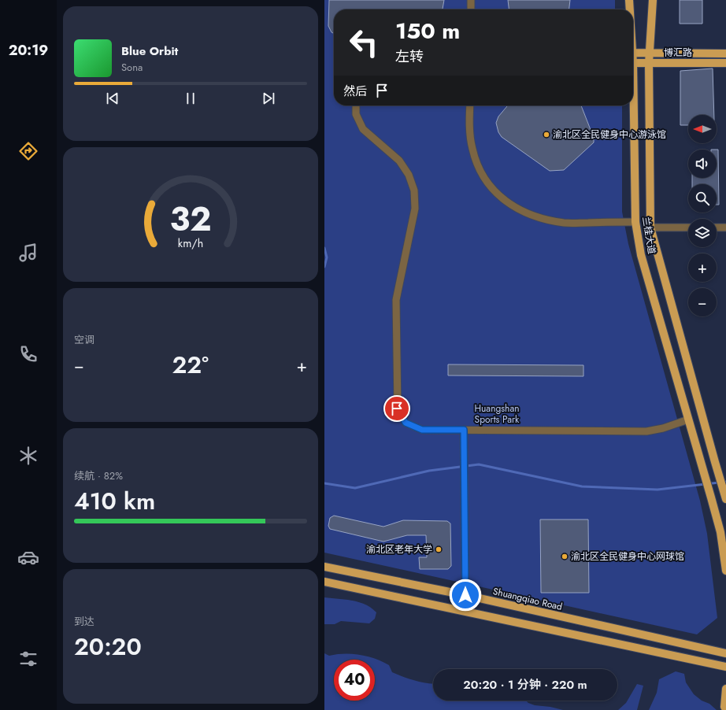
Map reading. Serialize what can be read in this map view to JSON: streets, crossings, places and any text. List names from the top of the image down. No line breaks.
{"streets":{"main road":["博汇路","兰桂大道","Shuangqiao Road"]},"crossings":[["博汇路","兰桂大道"]],"parks":["Huangshan Sports Park"],"places":["渝北区全民健身中心游泳馆","渝北区老年大学","渝北区全民健身中心网球馆"],"north":"left","page":{"tabs":"20:19","turn":["150 m","左转"],"song":["Blue Orbit","Sona"],"then":"然后","map_buttons":["+","−"],"tile":["空调",["续航 · 82%","410 km"],["到达","20:20"]],"heat":["−","22°","+"],"limit":"40","trip":"20:20 · 1 分钟 · 220 m","gauge":["32","km/h"]}}
